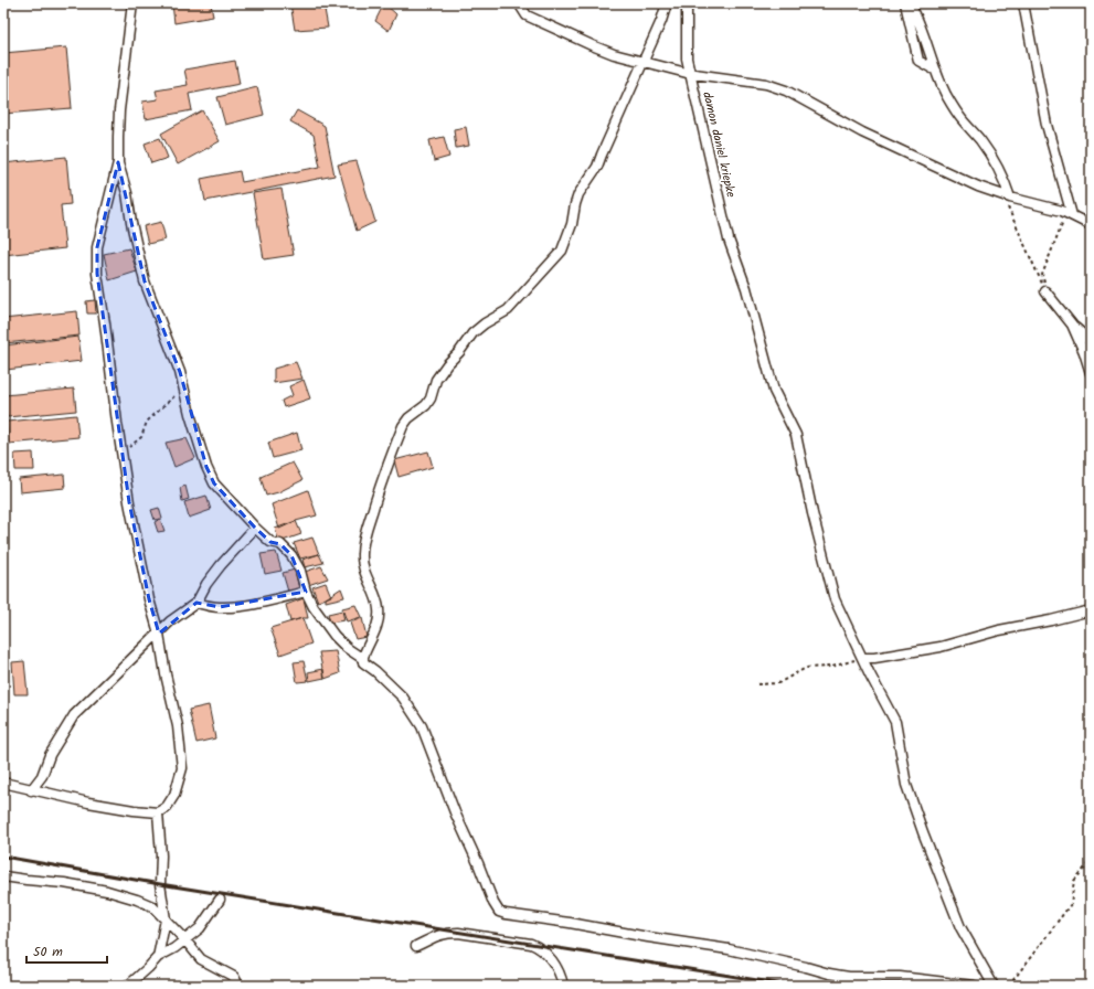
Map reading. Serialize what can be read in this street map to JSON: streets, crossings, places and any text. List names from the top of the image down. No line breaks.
{"streets":{"street":["damon daniel kriepke"]},"scale_bar":"50 m"}
